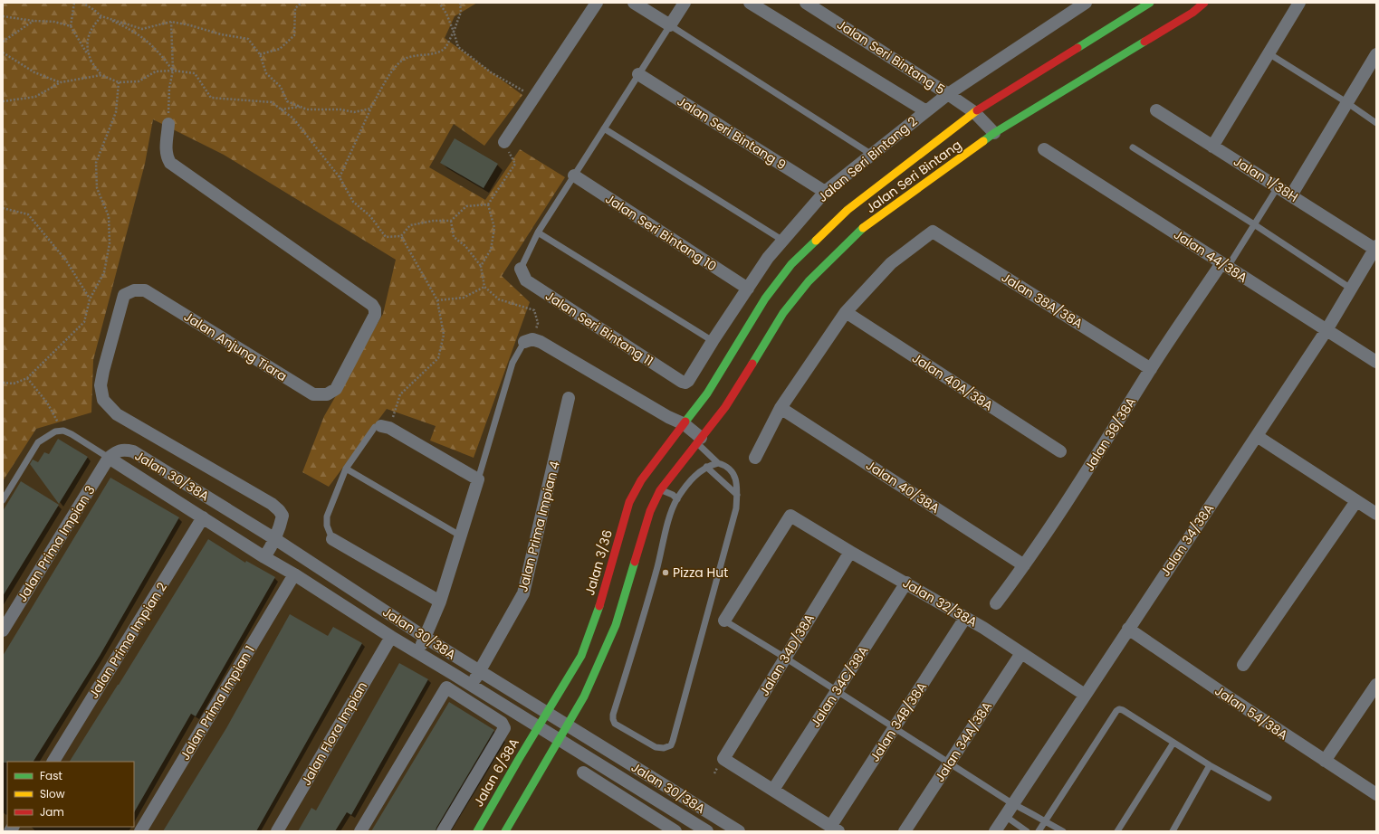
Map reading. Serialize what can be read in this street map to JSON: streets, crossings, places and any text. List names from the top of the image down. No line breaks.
{"streets":{"street":["Jalan Seri Bintang 5","Jalan Seri Bintang 9","Jalan Seri Bintang 2","Jalan Seri Bintang","Jalan 1/38H","Jalan Seri Bintang 10","Jalan 44/38A","Jalan 38A/38A","Jalan Seri Bintang 11","Jalan Anjung Tiara","Jalan 40A/38A","Jalan 38/38A","Jalan 30/38A","Jalan 40/38A","Jalan Prima Impian 4","Jalan 34/38A","Jalan Prima Impian 3","Jalan 3/36","Jalan 32/38A","Jalan Prima Impian 2","Jalan 34D/38A","Jalan 34C/38A","Jalan Prima Impian 1","Jalan 54/38A","Jalan 34B/38A","Jalan Flora Impian","Jalan 34A/38A","Jalan 6/38A"]},"crossings":[["Jalan Seri Bintang 5","Jalan Seri Bintang 2"],["Jalan Seri Bintang 5","Jalan Seri Bintang"],["Jalan Seri Bintang 9","Jalan Seri Bintang 2"],["Jalan Seri Bintang 2","Jalan Seri Bintang 10"],["Jalan Seri Bintang 2","Jalan Seri Bintang 11"],["Jalan Seri Bintang","Jalan 3/36"],["Jalan 1/38H","Jalan 34/38A"],["Jalan 44/38A","Jalan 38/38A"],["Jalan 44/38A","Jalan 34/38A"],["Jalan 38A/38A","Jalan 40A/38A"],["Jalan 38A/38A","Jalan 38/38A"],["Jalan Anjung Tiara","Jalan 30/38A"],["Jalan 38/38A","Jalan 40/38A"],["Jalan 30/38A","Jalan Prima Impian 4"],["Jalan 30/38A","Jalan Prima Impian 3"],["Jalan 30/38A","Jalan 3/36"],["Jalan 30/38A","Jalan Prima Impian 2"],["Jalan 30/38A","Jalan Prima Impian 1"],["Jalan 30/38A","Jalan Flora Impian"],["Jalan 30/38A","Jalan 6/38A"],["Jalan 34/38A","Jalan 32/38A"],["Jalan 34/38A","Jalan 54/38A"],["Jalan 3/36","Jalan 6/38A"],["Jalan 32/38A","Jalan 34D/38A"],["Jalan 32/38A","Jalan 34C/38A"],["Jalan 32/38A","Jalan 34B/38A"],["Jalan 32/38A","Jalan 34A/38A"],["Jalan 34D/38A","Jalan 34C/38A"]],"places":["Pizza Hut"],"legend":["Fast","Slow","Jam"]}
